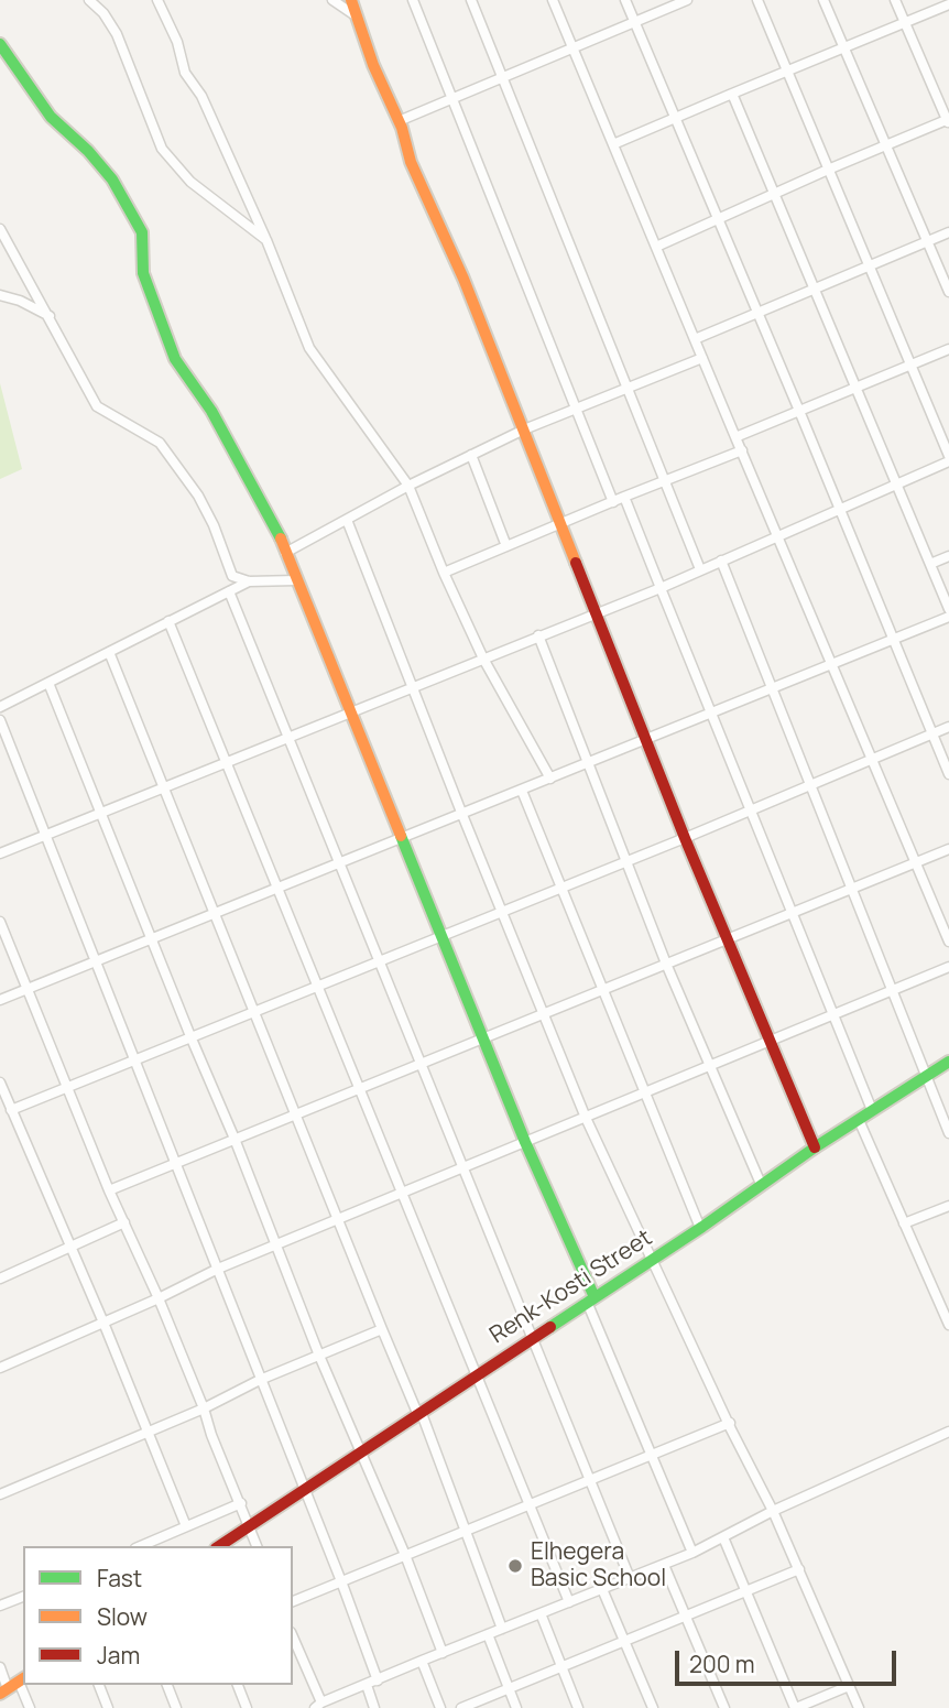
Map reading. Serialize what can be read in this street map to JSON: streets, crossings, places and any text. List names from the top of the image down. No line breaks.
{"streets":{"street":["Renk-Kosti Street"]},"places":["Elhegera Basic School"],"legend":["Fast","Slow","Jam"],"scale_bar":"200 m"}
